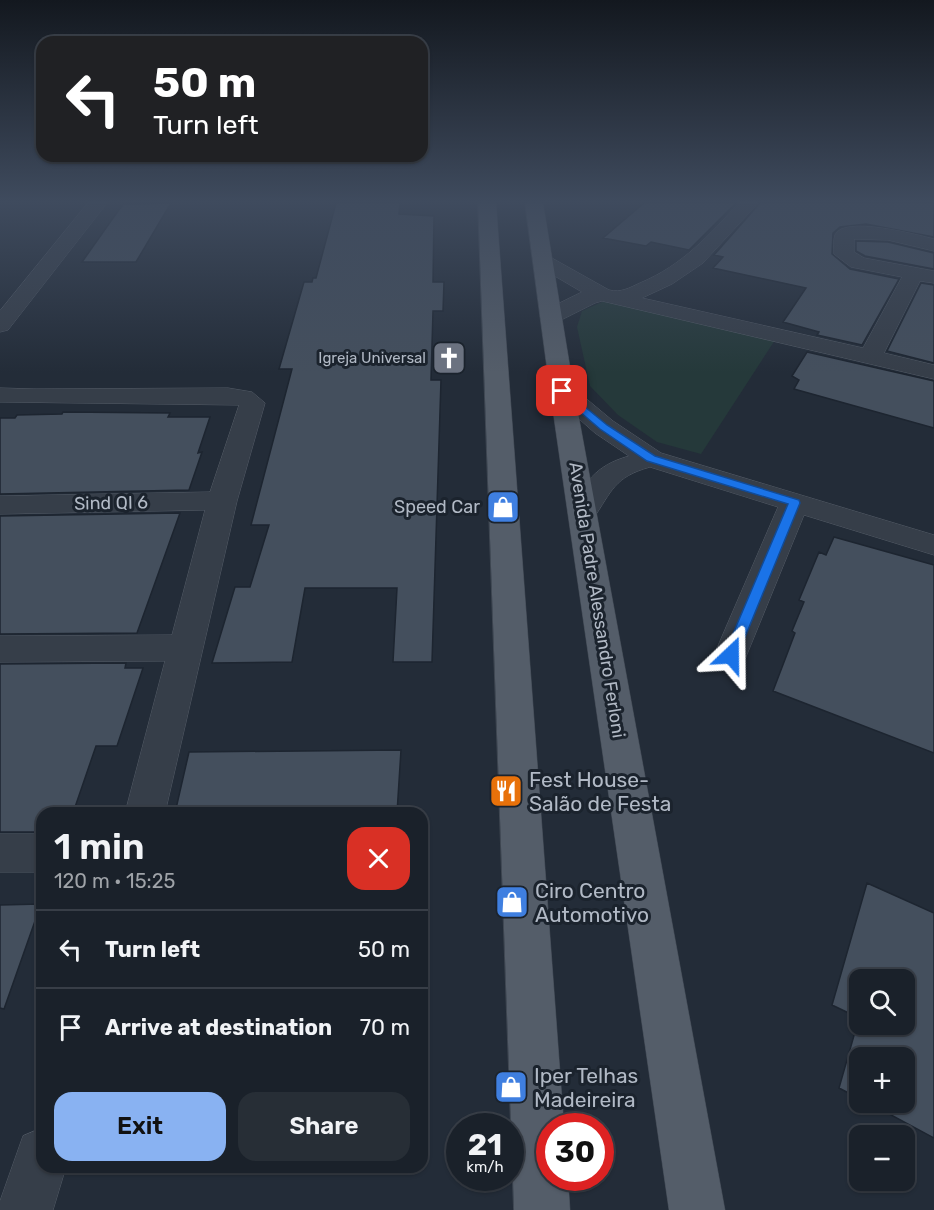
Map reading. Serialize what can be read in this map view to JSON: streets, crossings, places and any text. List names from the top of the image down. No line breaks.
{"streets":{"main road":["Avenida Padre Alessandro Ferloni"],"street":["Sind QI 6"]},"places":{"church":["Igreja Universal"],"shop":["Speed Car","Ciro Centro Automotivo","Iper Telhas Madeireira"],"restaurant":["Fest House- Salão de Festa"]},"page":{"turn":["50 m","Turn left"],"heading":["1 min","120 m · 15:25"],"list":[{"name":"Turn left","value":"50 m"},{"name":"Arrive at destination","value":"70 m"}],"map_buttons":["+","−"],"buttons":["Exit","Share"],"speed":"21 km/h","limit":"30"}}
